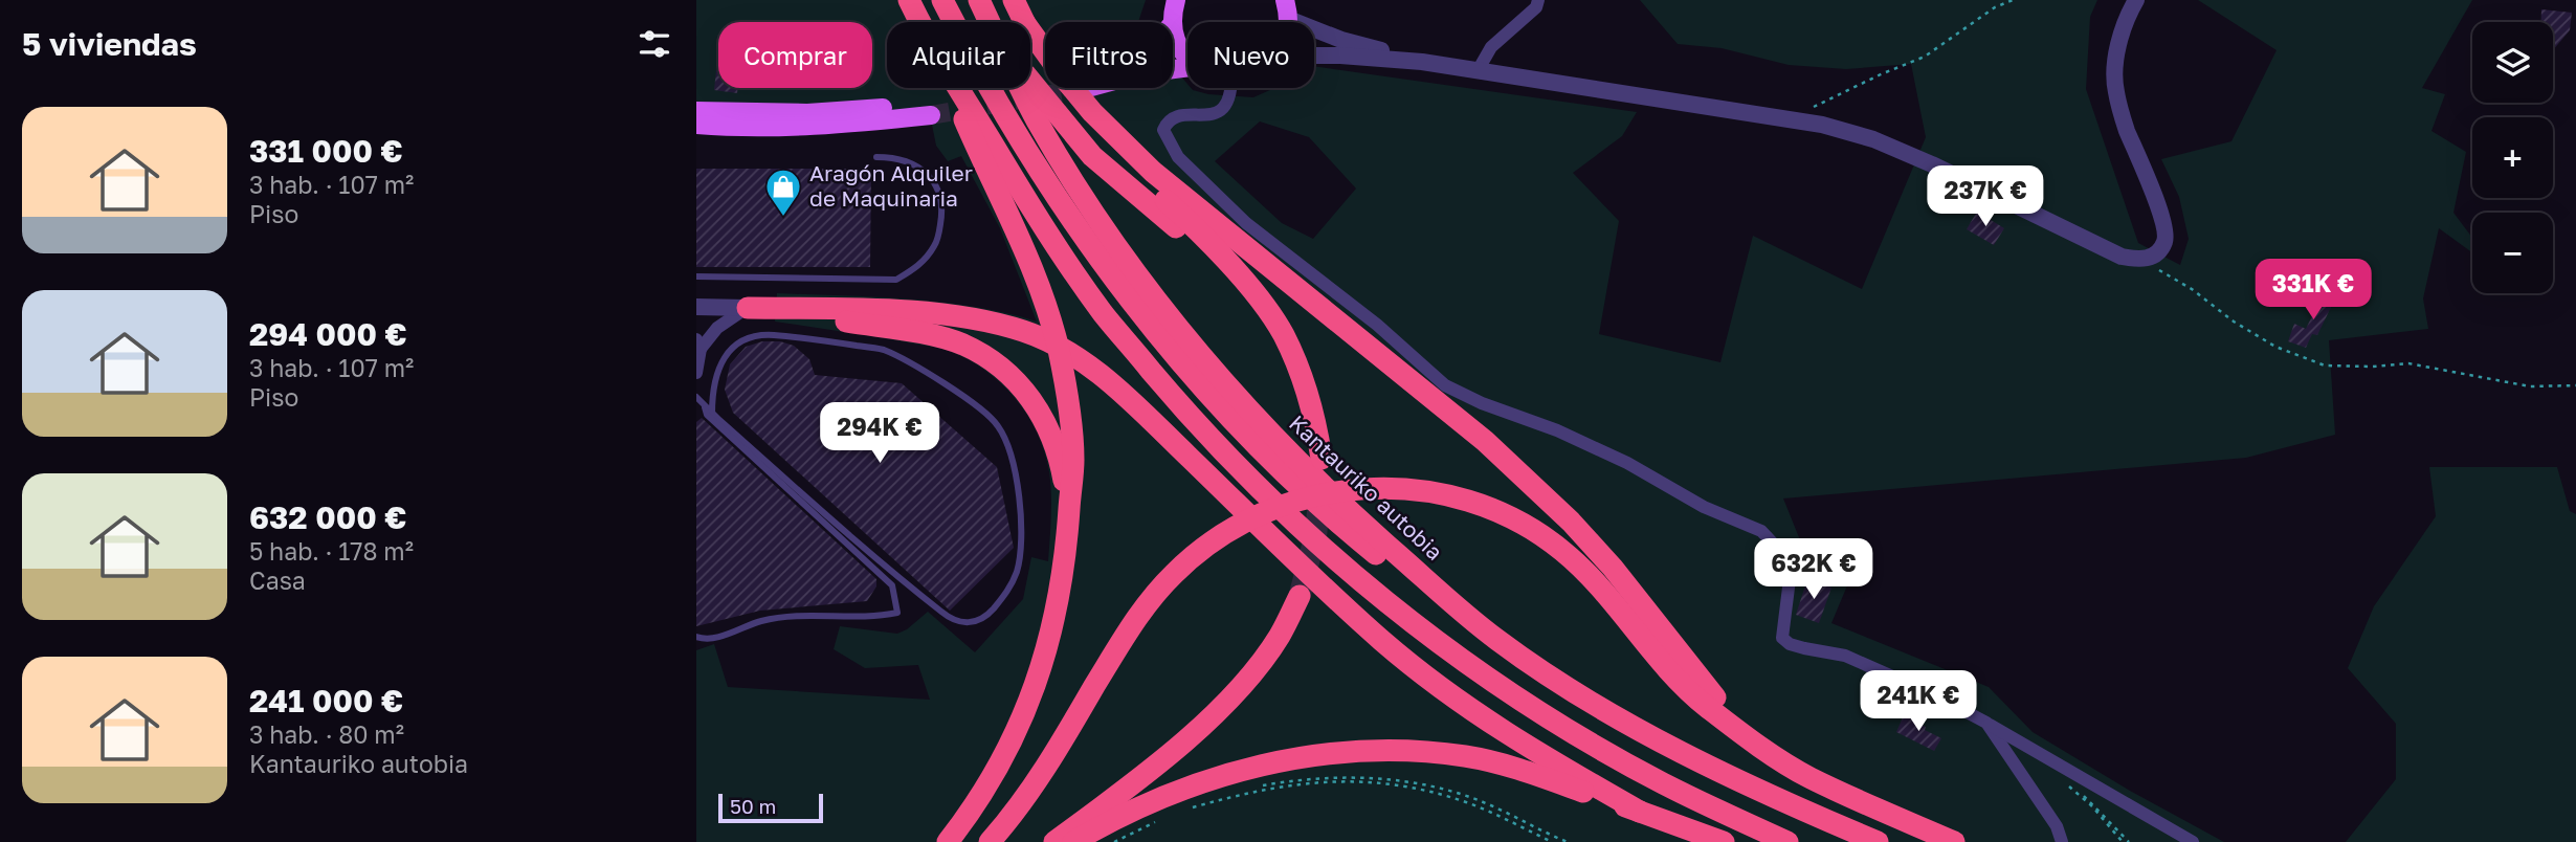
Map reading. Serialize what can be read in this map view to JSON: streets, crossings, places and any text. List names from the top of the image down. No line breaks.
{"streets":{"highway":["Kantauriko autobia"]},"places":{"shop":["Aragón Alquiler de Maquinaria"]},"scale_bar":"50 m","page":{"heading":"5 viviendas","map_buttons":["+","−"],"chip":["Comprar","Alquilar","Filtros","Nuevo"],"list":[{"name":"331 000 €","note":"3 hab. · 107 m² · Piso"},{"name":"294 000 €","note":"3 hab. · 107 m² · Piso"},{"name":"632 000 €","note":"5 hab. · 178 m² · Casa"},{"name":"241 000 €","note":"3 hab. · 80 m² · Kantauriko autobia"}],"price":["237K €","331K €","294K €","632K €","241K €"],"scale":"50 m"}}
